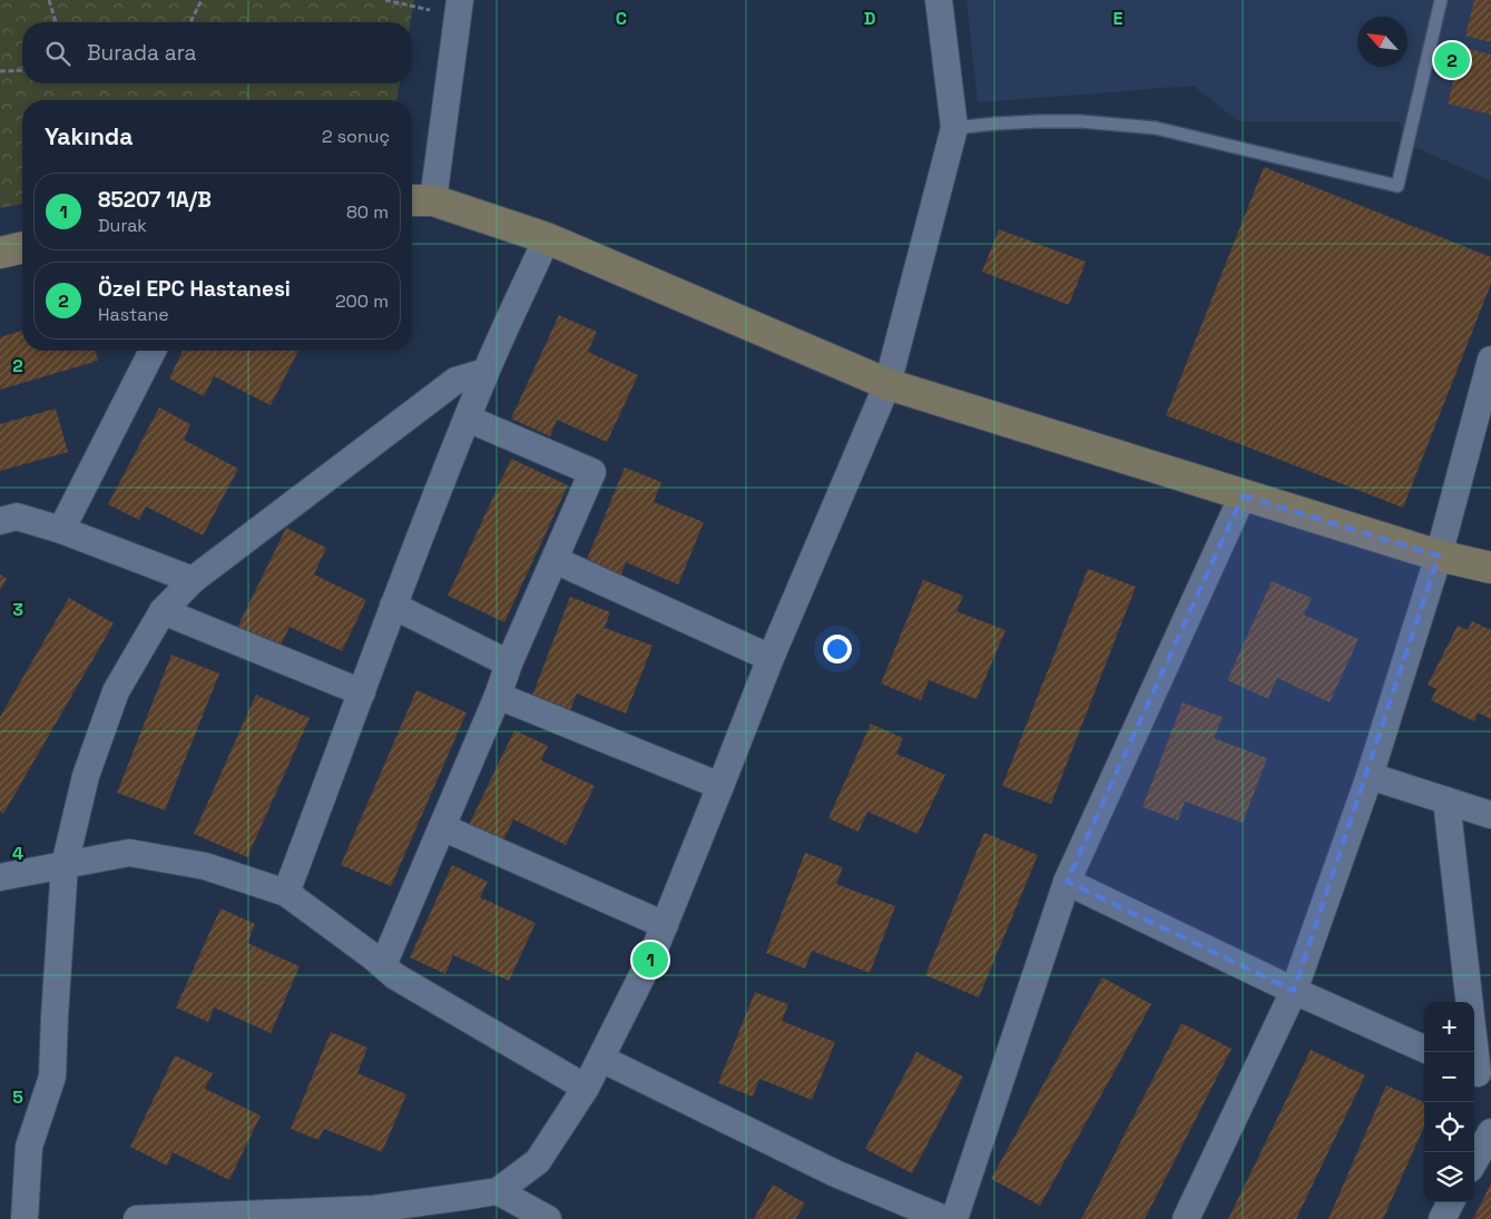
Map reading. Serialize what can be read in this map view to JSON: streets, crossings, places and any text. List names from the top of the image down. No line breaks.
{"north":"top left","page":{"search":"Burada ara","pins":["2","1"],"heading":["Yakında","2 sonuç"],"list":[{"mark":"1","name":"85207 1A/B","note":"Durak","value":"80 m"},{"mark":"2","name":"Özel EPC Hastanesi","note":"Hastane","value":"200 m"}],"map_buttons":["+","−"]},"grid":{"columns":["C","D","E"],"rows":["2","3","4","5"]}}
